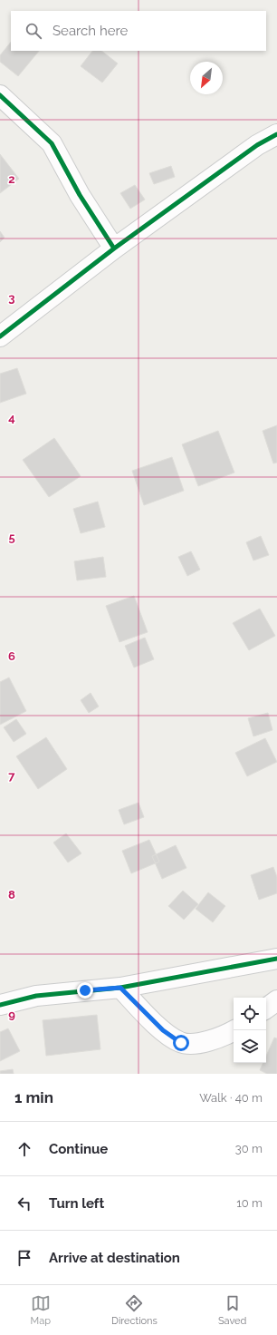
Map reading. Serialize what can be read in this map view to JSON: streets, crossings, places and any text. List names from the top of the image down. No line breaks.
{"north":"bottom left","page":{"search":"Search here","heading":["1 min","Walk · 40 m"],"list":[["Continue","30 m"],["Turn left","10 m"],"Arrive at destination"],"nav":["Map","Directions","Saved"]},"grid":{"rows":["2","3","4","5","6","7","8","9"]}}
